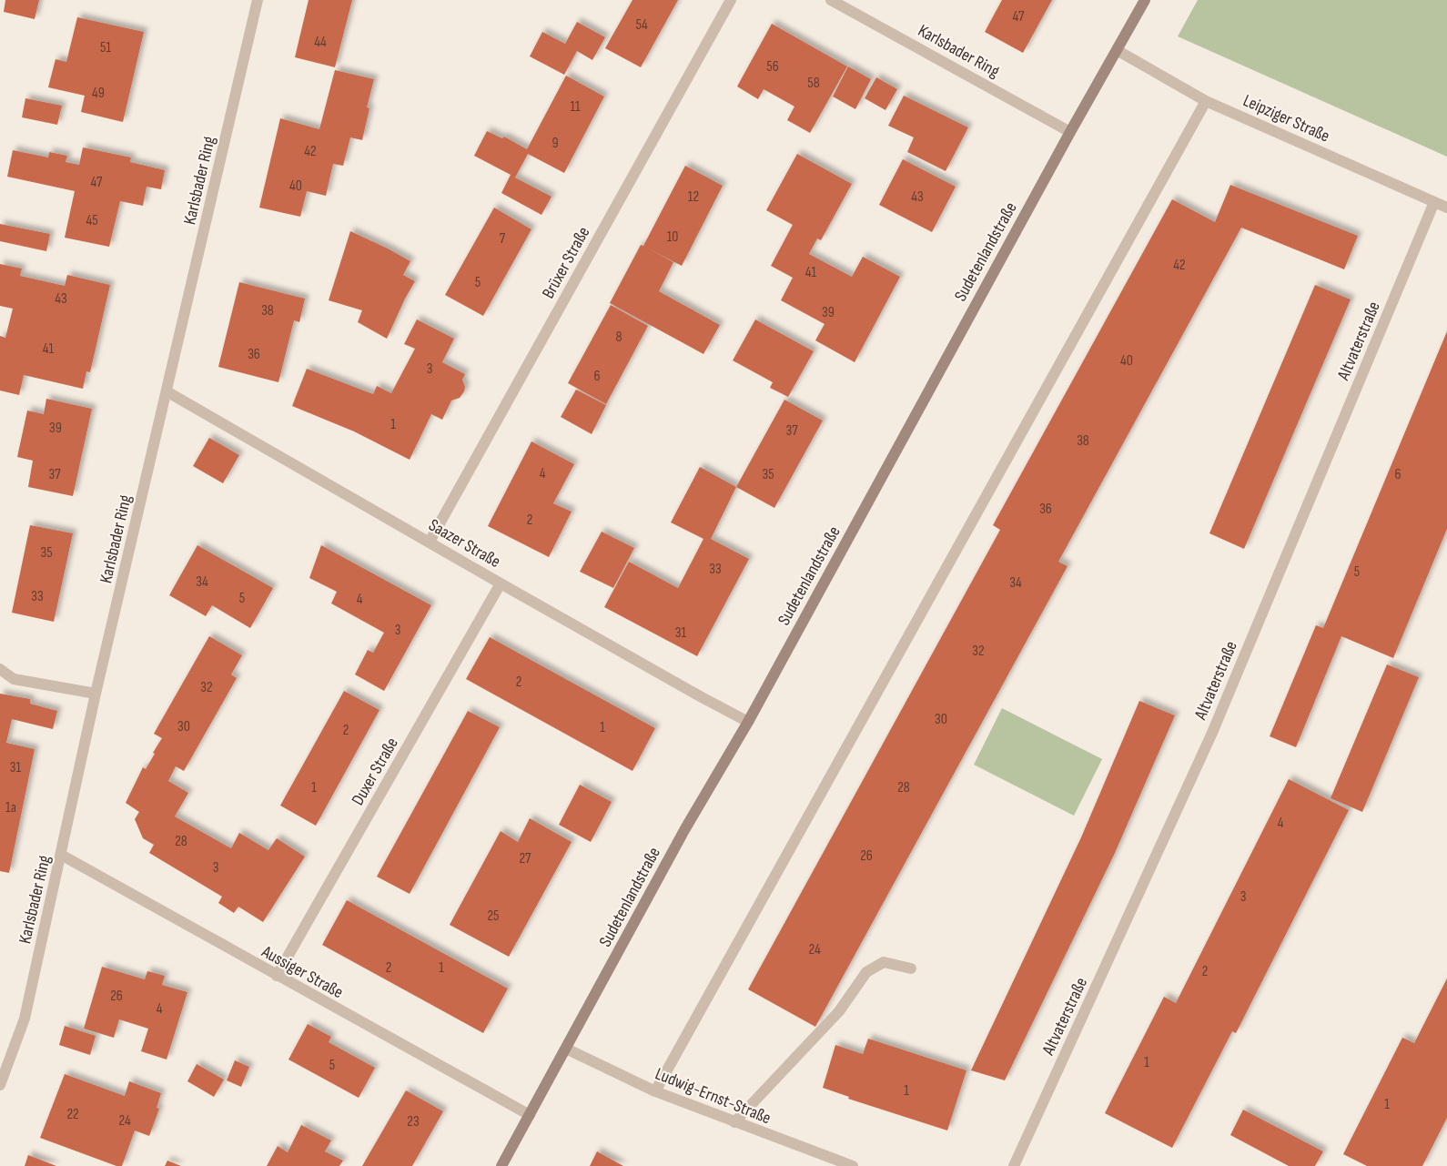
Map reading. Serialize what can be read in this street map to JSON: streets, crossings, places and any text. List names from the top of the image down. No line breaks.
{"streets":{"street":["Karlsbader Ring","Leipziger Straße","Sudetenlandstraße","Brüxer Straße","Altvaterstraße","Saazer Straße","Duxer Straße","Aussiger Straße","Ludwig-Ernst-Straße"]},"crossings":[["Karlsbader Ring","Sudetenlandstraße"],["Karlsbader Ring","Saazer Straße"],["Karlsbader Ring","Aussiger Straße"],["Leipziger Straße","Sudetenlandstraße"],["Leipziger Straße","Altvaterstraße"],["Sudetenlandstraße","Saazer Straße"],["Sudetenlandstraße","Aussiger Straße"],["Sudetenlandstraße","Ludwig-Ernst-Straße"],["Brüxer Straße","Saazer Straße"],["Saazer Straße","Duxer Straße"],["Duxer Straße","Aussiger Straße"]],"house_numbers":["47","54","44","51","56","58","49","11","9","42","47","40","12","43","45","10","7","42","41","5","43","38","39","8","41","36","40","3","6","1","39","37","38","4","37","35","6","36","2","35","33","5","34","34","33","5","4","3","31","32","2","32","30","30","1","2","31","1","28","1a","4","28","26","27","3","3","25","24","2","1","2","26","4","1","5","1","1","22","24","23"]}
